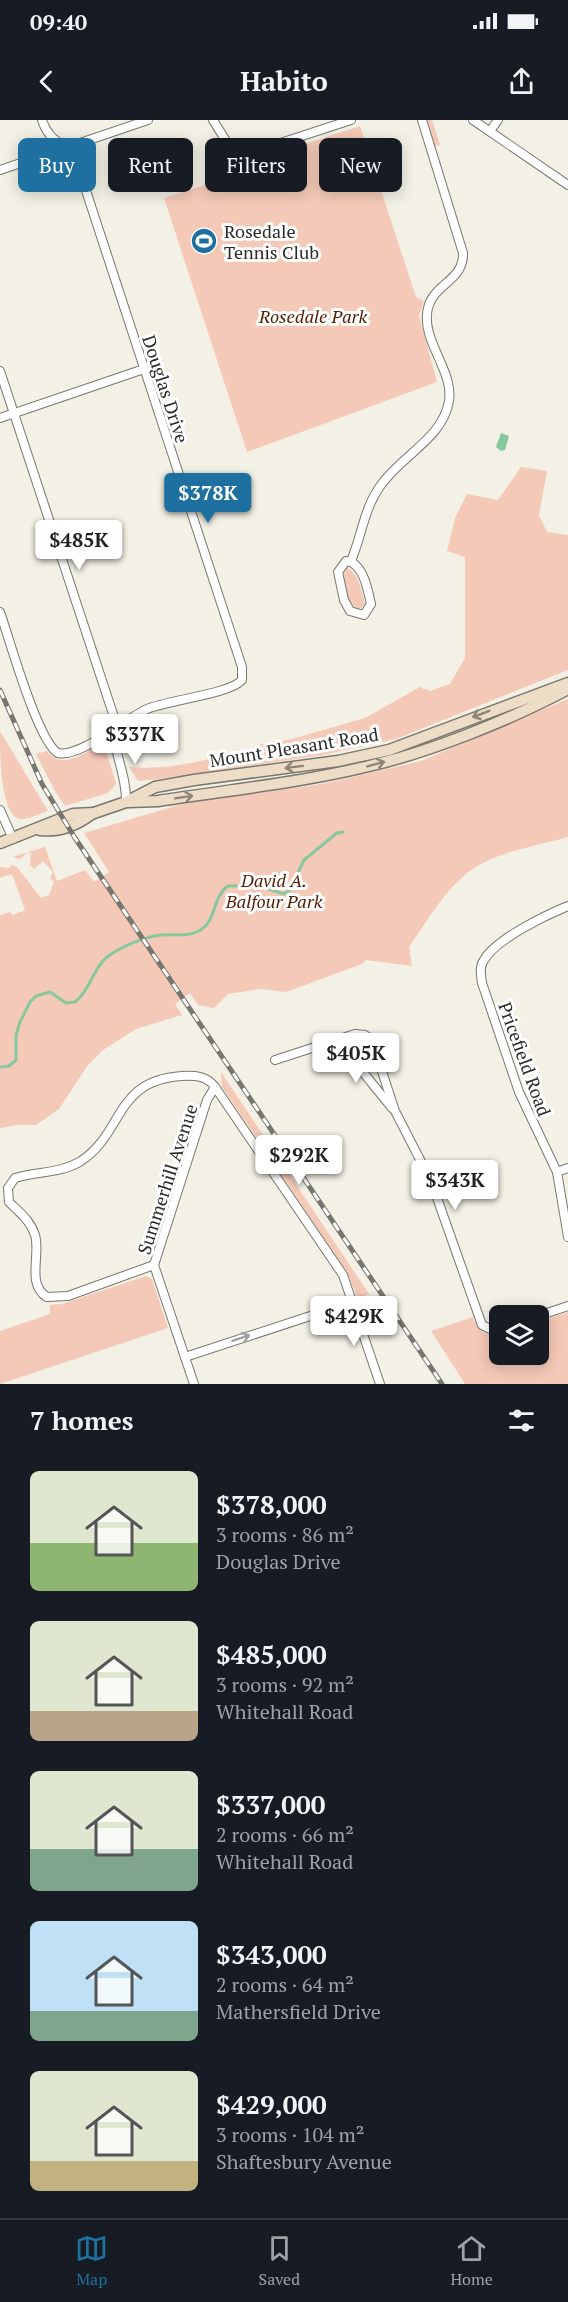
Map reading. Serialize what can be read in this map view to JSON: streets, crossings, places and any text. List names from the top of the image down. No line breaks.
{"streets":{"main road":["Mount Pleasant Road"],"street":["Douglas Drive","Pricefield Road","Summerhill Avenue"]},"parks":["Rosedale Park","David A. Balfour Park"],"places":{"sports":["Rosedale Tennis Club"]},"page":{"status":"09:40","header":"Habito","chip":["Buy","Rent","Filters","New"],"price":["$378K","$485K","$337K","$405K","$292K","$343K","$429K"],"heading":"7 homes","list":[{"name":"$378,000","note":"3 rooms · 86 m² · Douglas Drive"},{"name":"$485,000","note":"3 rooms · 92 m² · Whitehall Road"},{"name":"$337,000","note":"2 rooms · 66 m² · Whitehall Road"},{"name":"$343,000","note":"2 rooms · 64 m² · Mathersfield Drive"},{"name":"$429,000","note":"3 rooms · 104 m² · Shaftesbury Avenue"}],"tabs":["Map","Saved","Home"]}}
